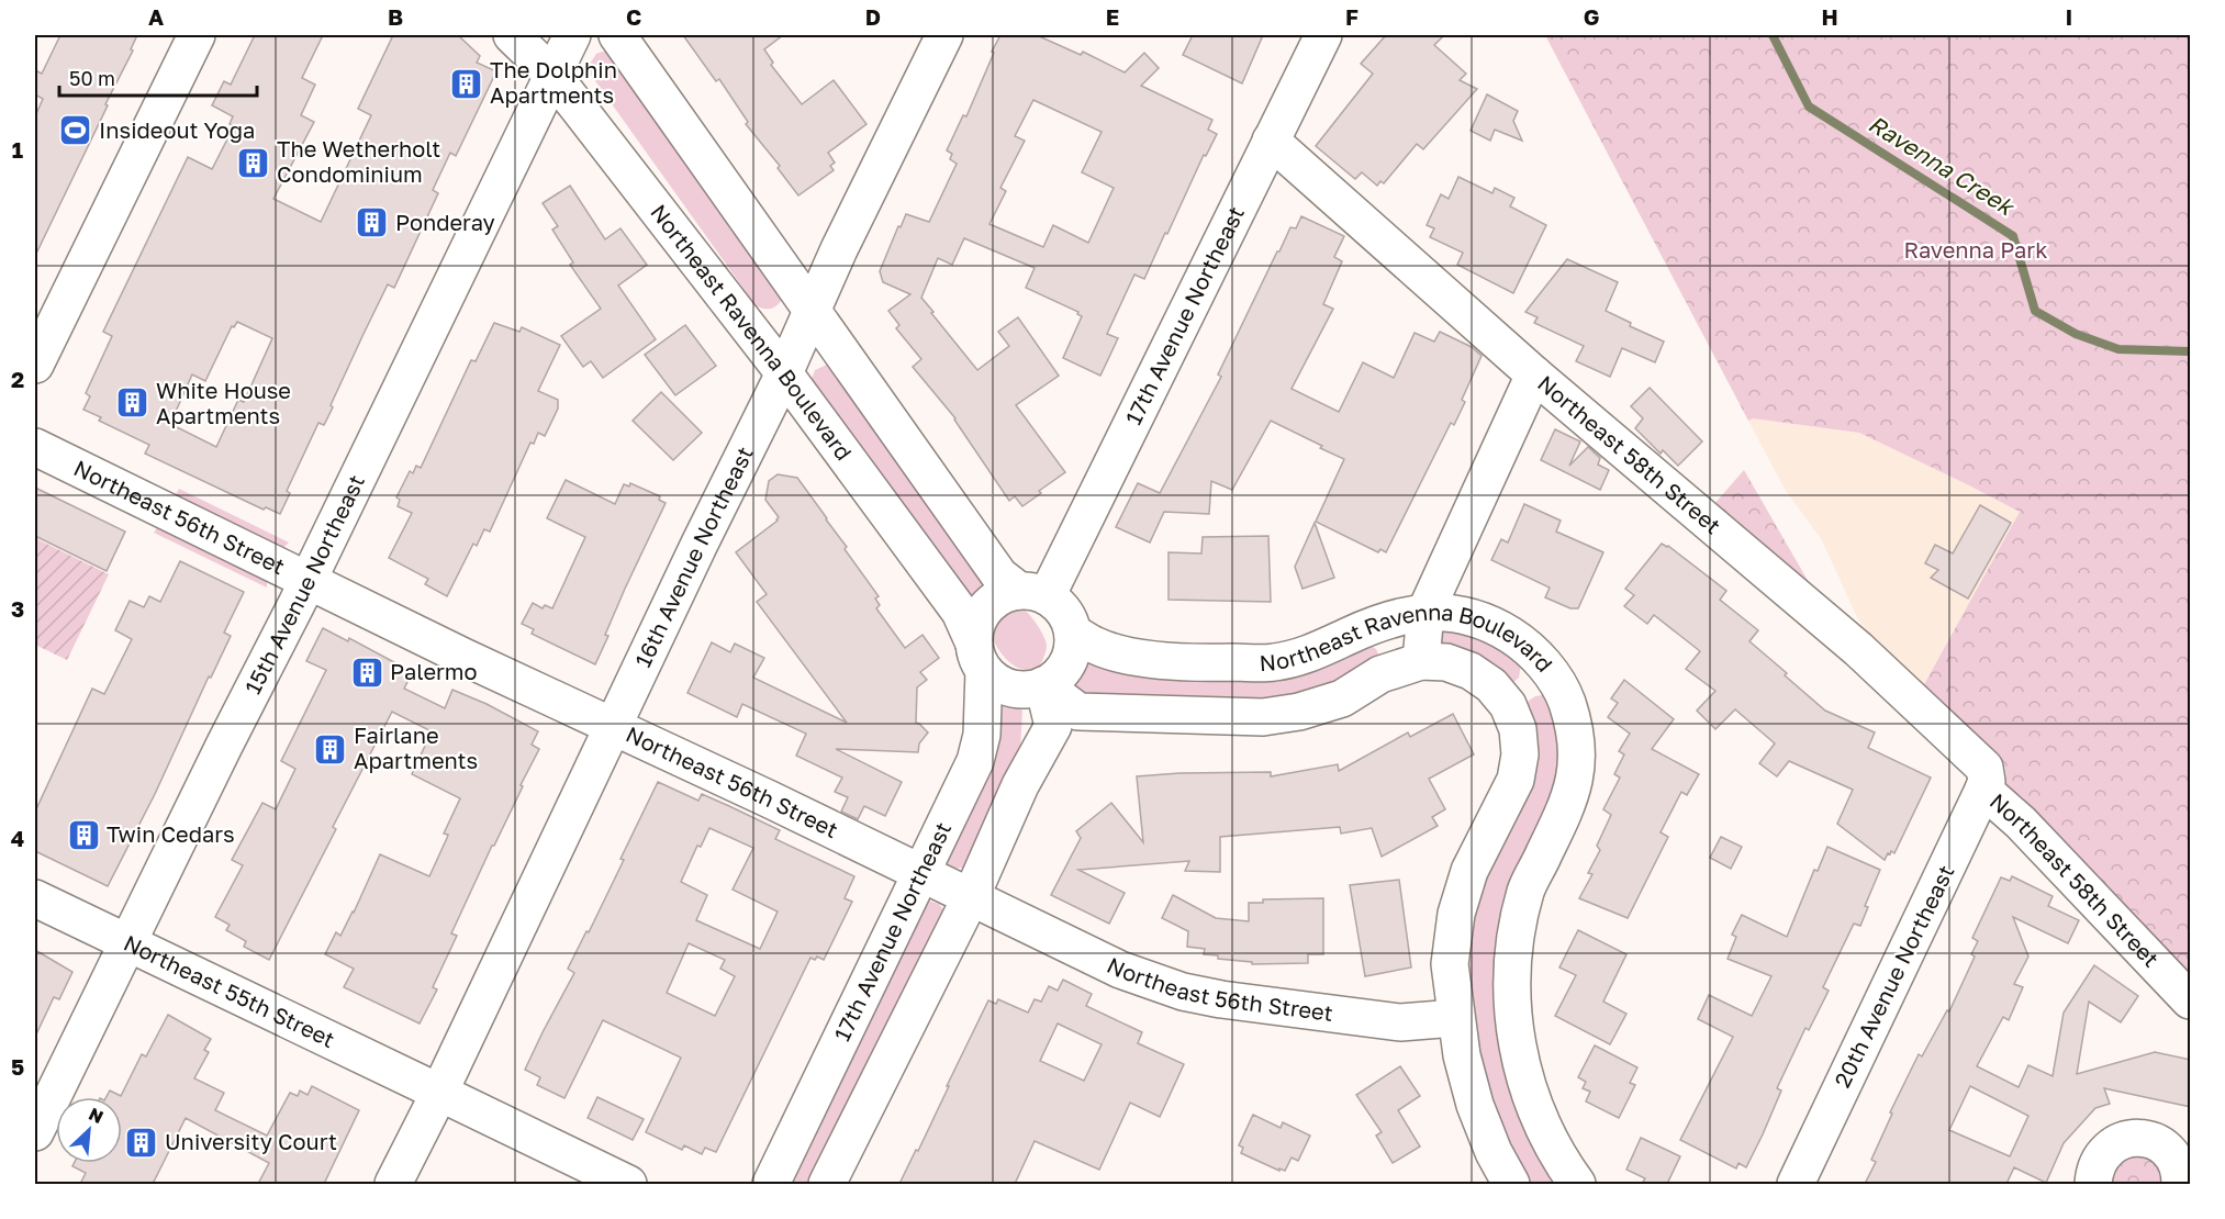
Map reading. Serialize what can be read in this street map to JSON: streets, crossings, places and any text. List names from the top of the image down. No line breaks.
{"streets":{"street":["17th Avenue Northeast","Northeast Ravenna Boulevard","Northeast 58th Street","Northeast 56th Street","16th Avenue Northeast","15th Avenue Northeast","20th Avenue Northeast","Northeast 55th Street"]},"crossings":[["17th Avenue Northeast","Northeast Ravenna Boulevard"],["17th Avenue Northeast","Northeast 58th Street"],["17th Avenue Northeast","Northeast 56th Street"],["Northeast Ravenna Boulevard","Northeast 56th Street"],["Northeast Ravenna Boulevard","16th Avenue Northeast"],["Northeast Ravenna Boulevard","15th Avenue Northeast"],["Northeast 58th Street","20th Avenue Northeast"],["Northeast 56th Street","16th Avenue Northeast"],["Northeast 56th Street","15th Avenue Northeast"],["16th Avenue Northeast","Northeast 55th Street"],["15th Avenue Northeast","Northeast 55th Street"]],"water":["Ravenna Creek"],"parks":["Ravenna Park"],"places":{"building":["The Dolphin Apartments","The Wetherholt Condominium","Ponderay","White House Apartments","Palermo","Fairlane Apartments","Twin Cedars","University Court"],"sports":["Insideout Yoga"]},"scale_bar":"50 m","north":"top right","grid":{"columns":["A","B","C","D","E","F","G","H","I"],"rows":["1","2","3","4","5"]}}
